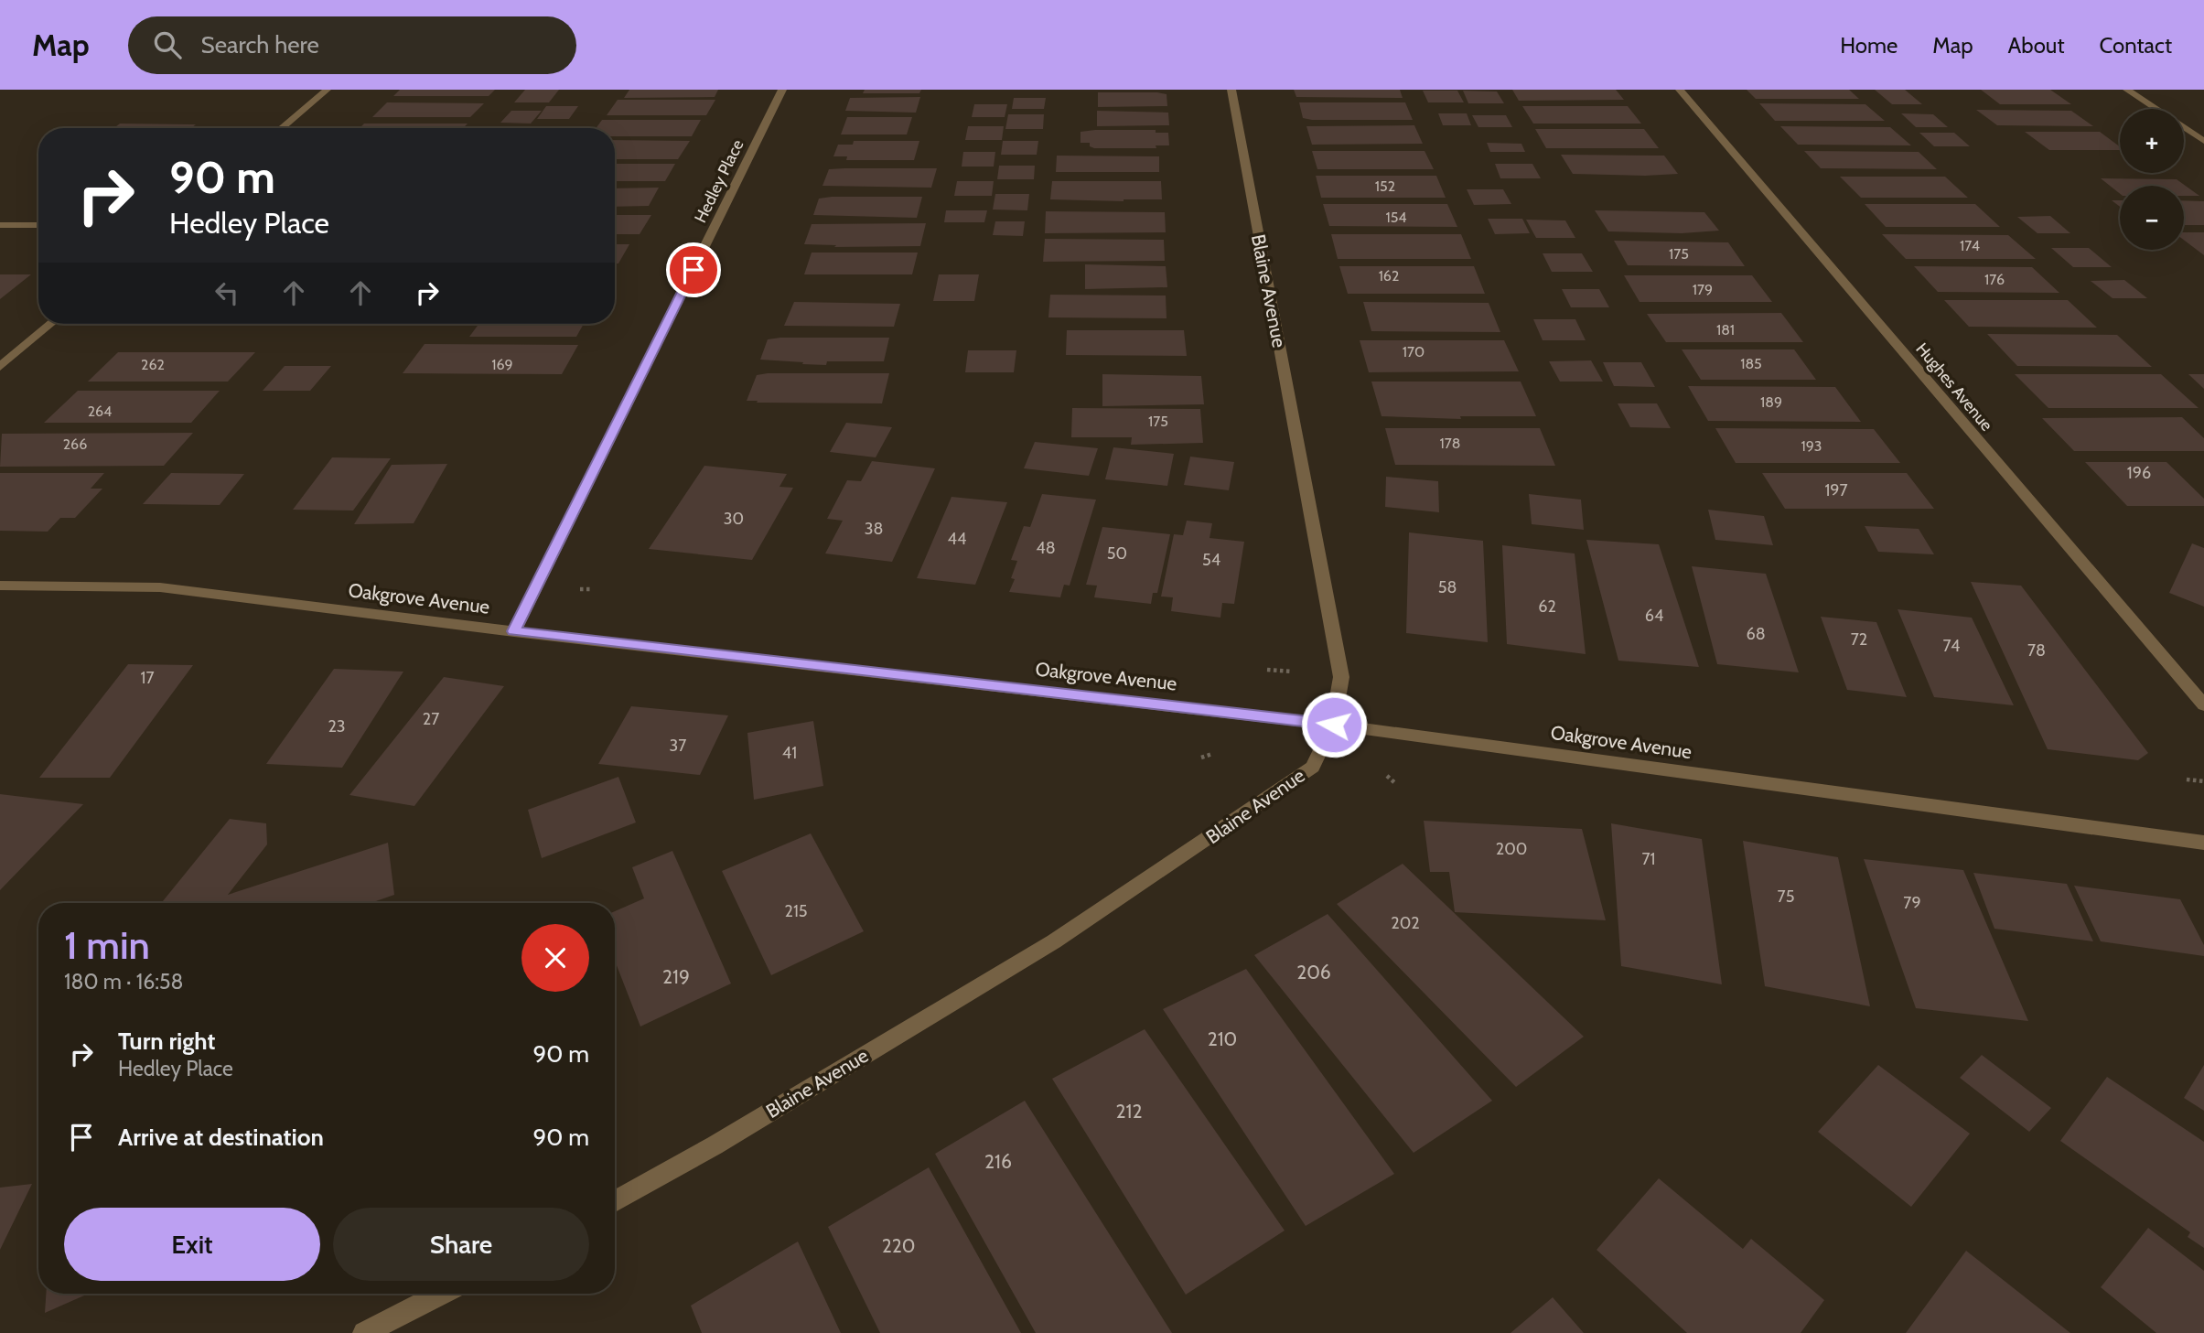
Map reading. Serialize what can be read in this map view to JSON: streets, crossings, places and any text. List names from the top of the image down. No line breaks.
{"streets":{"street":["Hedley Place","Blaine Avenue","Hughes Avenue","Oakgrove Avenue"]},"crossings":[["Hedley Place","Oakgrove Avenue"],["Blaine Avenue","Oakgrove Avenue"]],"house_numbers":["152","154","174","175","162","176","179","181","170","185","262","169","189","264","175","178","266","193","196","197","30","38","44","48","50","54","58","62","64","68","72","74","78","17","27","23","37","41","200","71","75","79","215","202","206","219","210","212","216","220"],"page":{"header":"Map","search":"Search here","nav":["Home","Map","About","Contact"],"map_buttons":["+","−"],"turn":["90 m","Hedley Place"],"heading":["1 min","180 m · 16:58"],"list":[{"name":"Turn right","note":"Hedley Place","value":"90 m"},{"name":"Arrive at destination","value":"90 m"}],"buttons":["Exit","Share"]}}
